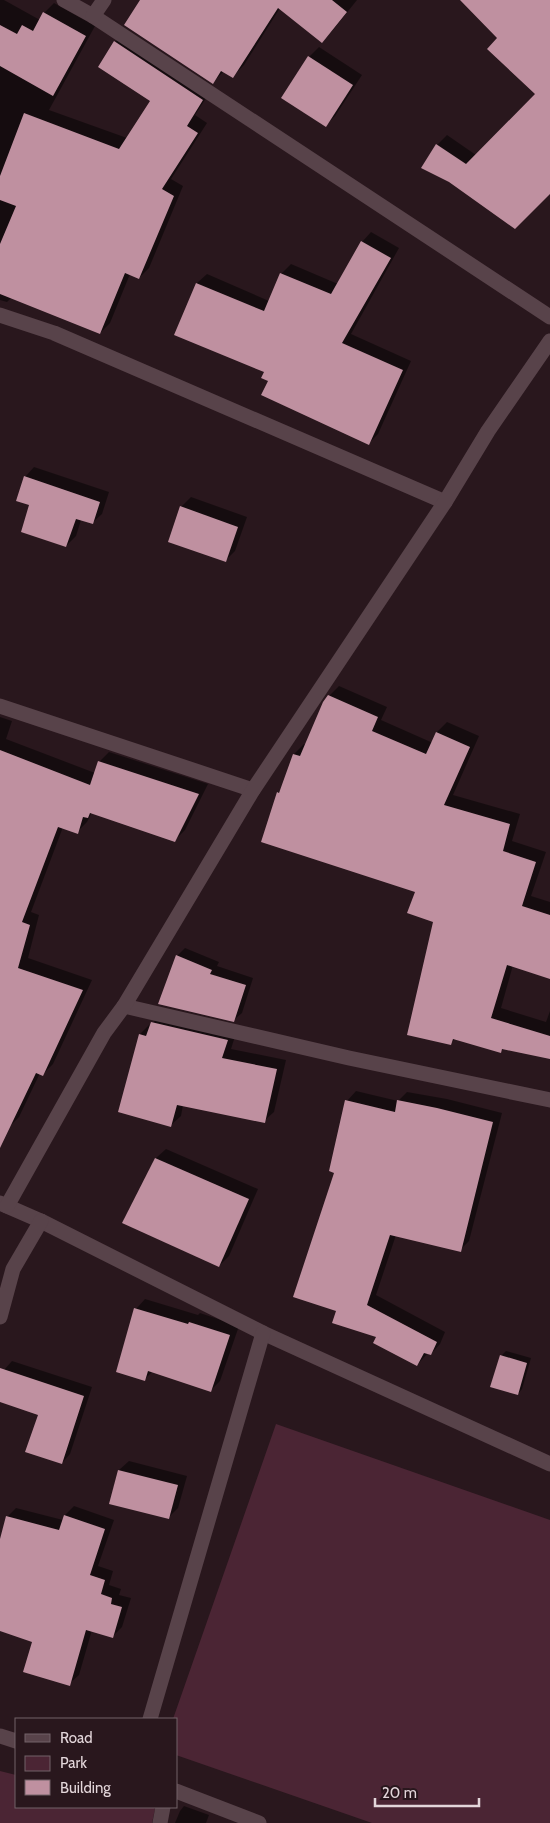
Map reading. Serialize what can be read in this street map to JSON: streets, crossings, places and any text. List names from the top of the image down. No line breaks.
{"legend":["Road","Park","Building"],"scale_bar":"20 m"}
